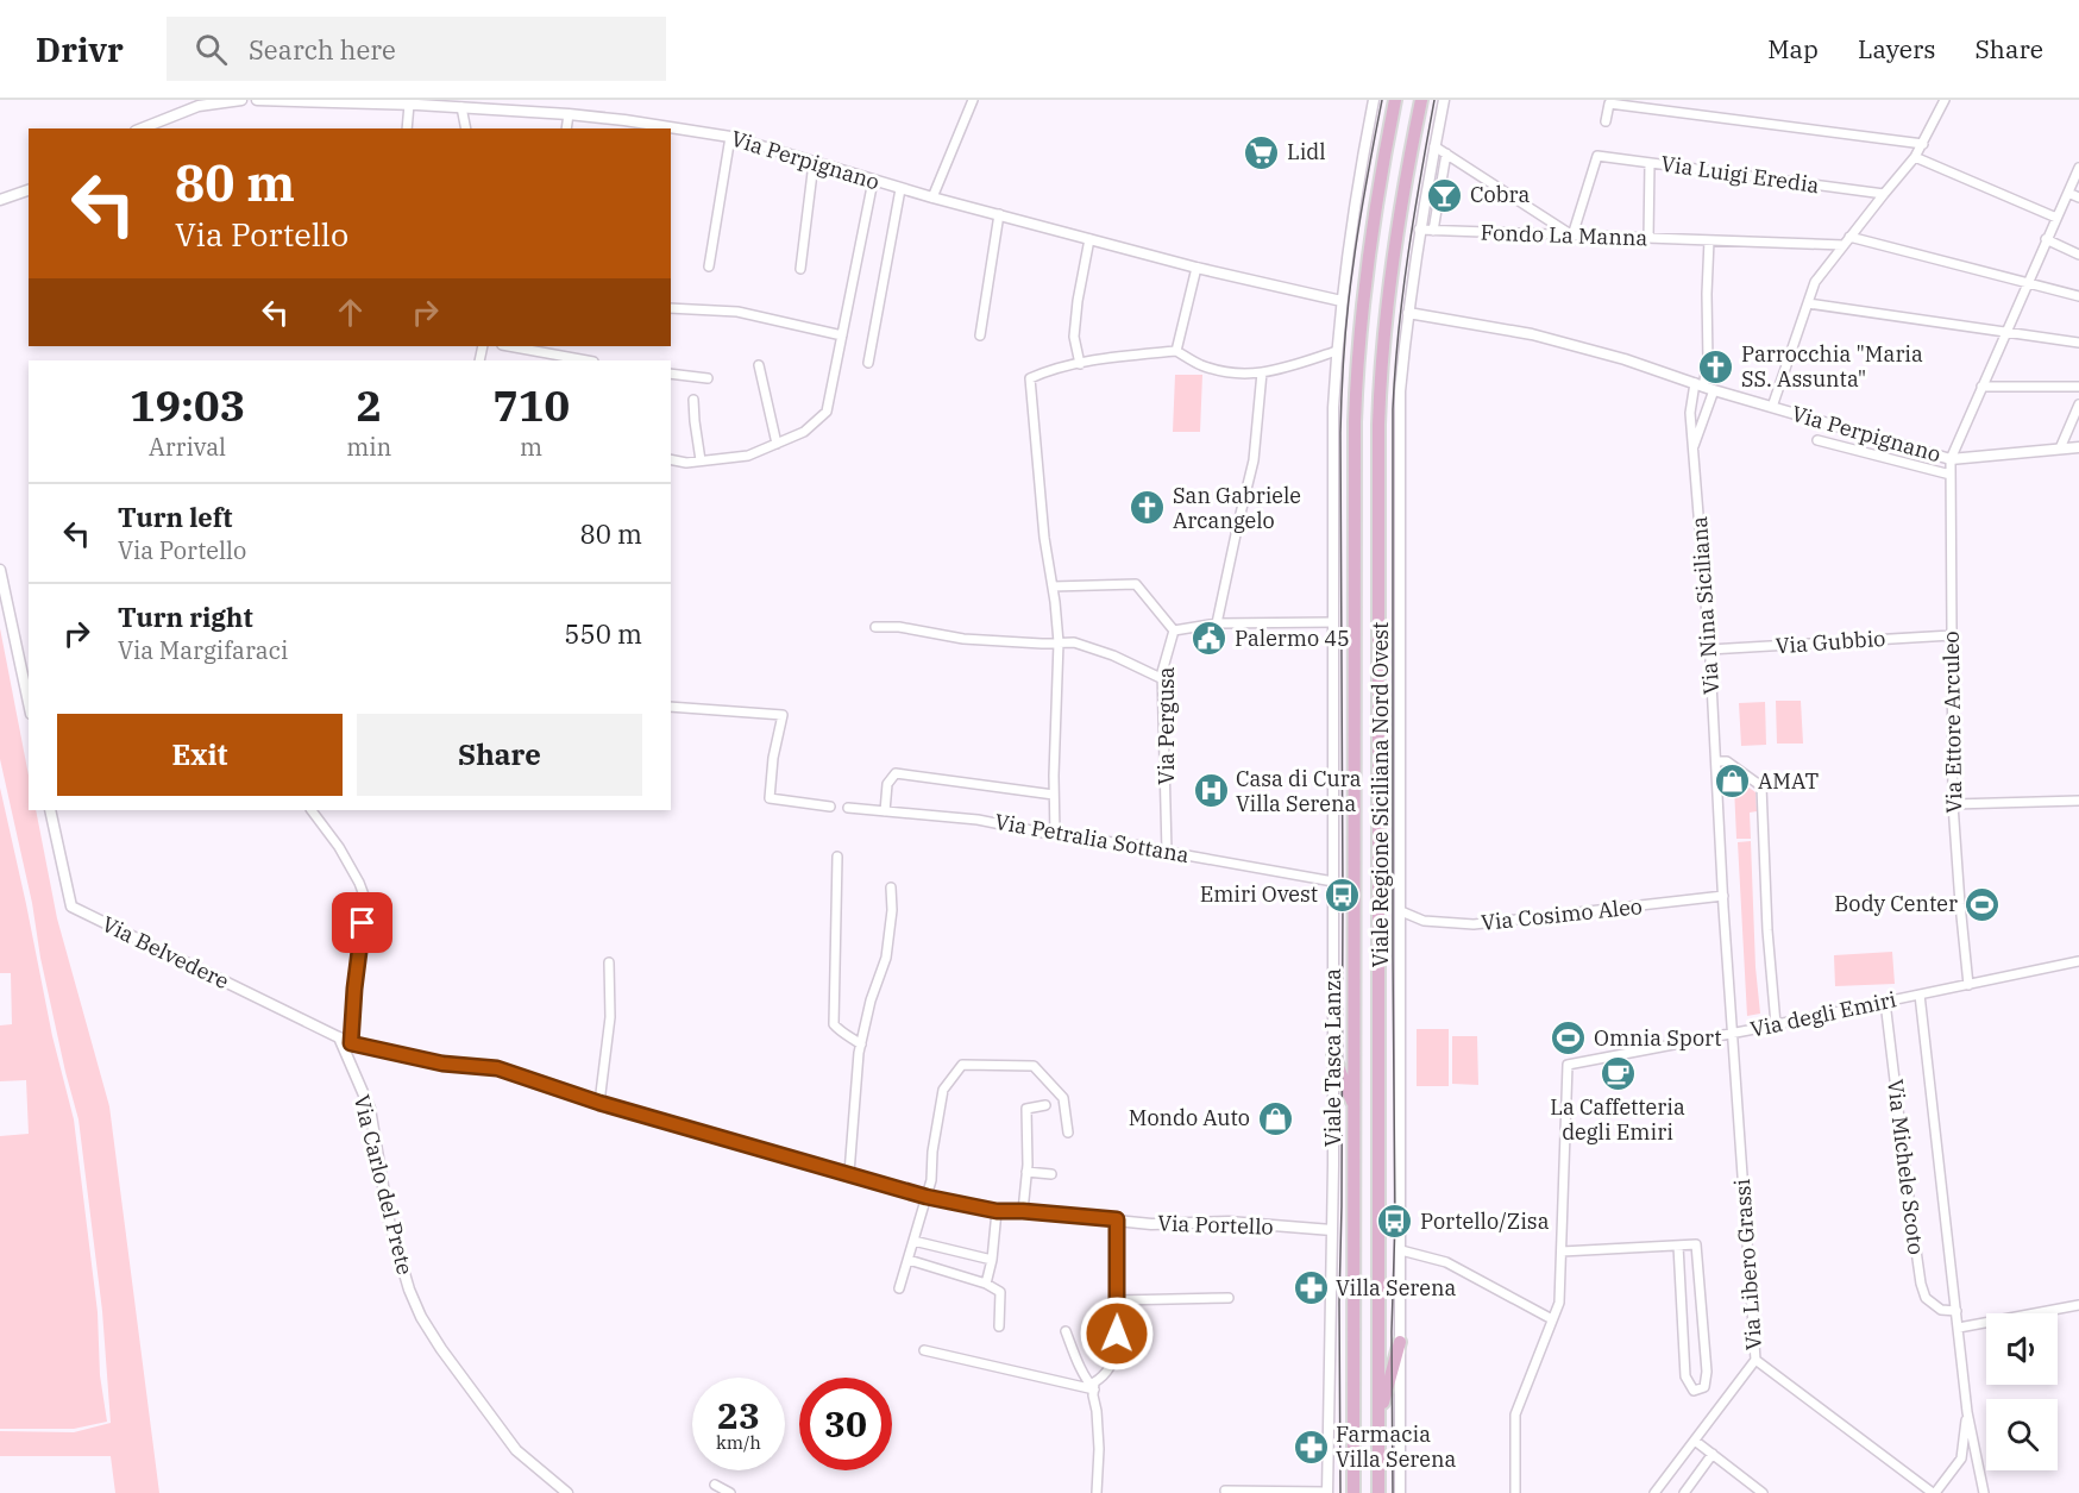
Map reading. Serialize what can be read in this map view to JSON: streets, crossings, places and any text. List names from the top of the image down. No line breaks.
{"streets":{"main road":["Viale Regione Siciliana Nord Ovest"],"street":["Via Perpignano","Via Luigi Eredia","Fondo La Manna","Via Nina Siciliana","Via Gubbio","Via Ettore Arculeo","Via Pergusa","Via Petralia Sottana","Via Cosimo Aleo","Via Belvedere","Via degli Emiri","Viale Tasca Lanza","Via Michele Scoto","Via Carlo del Prete","Via Portello","Via Libero Grassi"]},"crossings":[["Via Perpignano","Via Nina Siciliana"],["Via Perpignano","Via Ettore Arculeo"],["Via Perpignano","Viale Regione Siciliana Nord Ovest"],["Via Luigi Eredia","Fondo La Manna"],["Fondo La Manna","Viale Regione Siciliana Nord Ovest"],["Via Nina Siciliana","Via Gubbio"],["Via Nina Siciliana","Via Cosimo Aleo"],["Via Nina Siciliana","Via degli Emiri"],["Via Nina Siciliana","Via Libero Grassi"],["Via Gubbio","Via Ettore Arculeo"],["Via Ettore Arculeo","Via degli Emiri"],["Via Pergusa","Via Petralia Sottana"],["Viale Regione Siciliana Nord Ovest","Via Cosimo Aleo"],["Via Petralia Sottana","Viale Tasca Lanza"],["Via Belvedere","Via Carlo del Prete"],["Via Belvedere","Via Portello"],["Via degli Emiri","Via Michele Scoto"],["Via degli Emiri","Via Libero Grassi"],["Viale Tasca Lanza","Via Portello"]],"places":{"supermarket":["Lidl"],"bar":["Cobra"],"church":["Parrocchia \"Maria SS. Assunta\"","San Gabriele Arcangelo"],"public building":["Palermo 45"],"shop":["AMAT","Mondo Auto"],"hospital":["Casa di Cura Villa Serena"],"bus stop":["Emiri Ovest","Portello/Zisa"],"sports":["Body Center","Omnia Sport"],"cafe":["La Caffetteria degli Emiri"],"pharmacy":["Villa Serena","Farmacia Villa Serena"]},"page":{"header":"Drivr","search":"Search here","nav":["Map","Layers","Share"],"turn":["80 m","Via Portello"],"eta":["19:03","Arrival","2","min","710","m"],"list":[{"name":"Turn left","note":"Via Portello","value":"80 m"},{"name":"Turn right","note":"Via Margifaraci","value":"550 m"}],"buttons":["Exit","Share"],"speed":"23 km/h","limit":"30"}}
